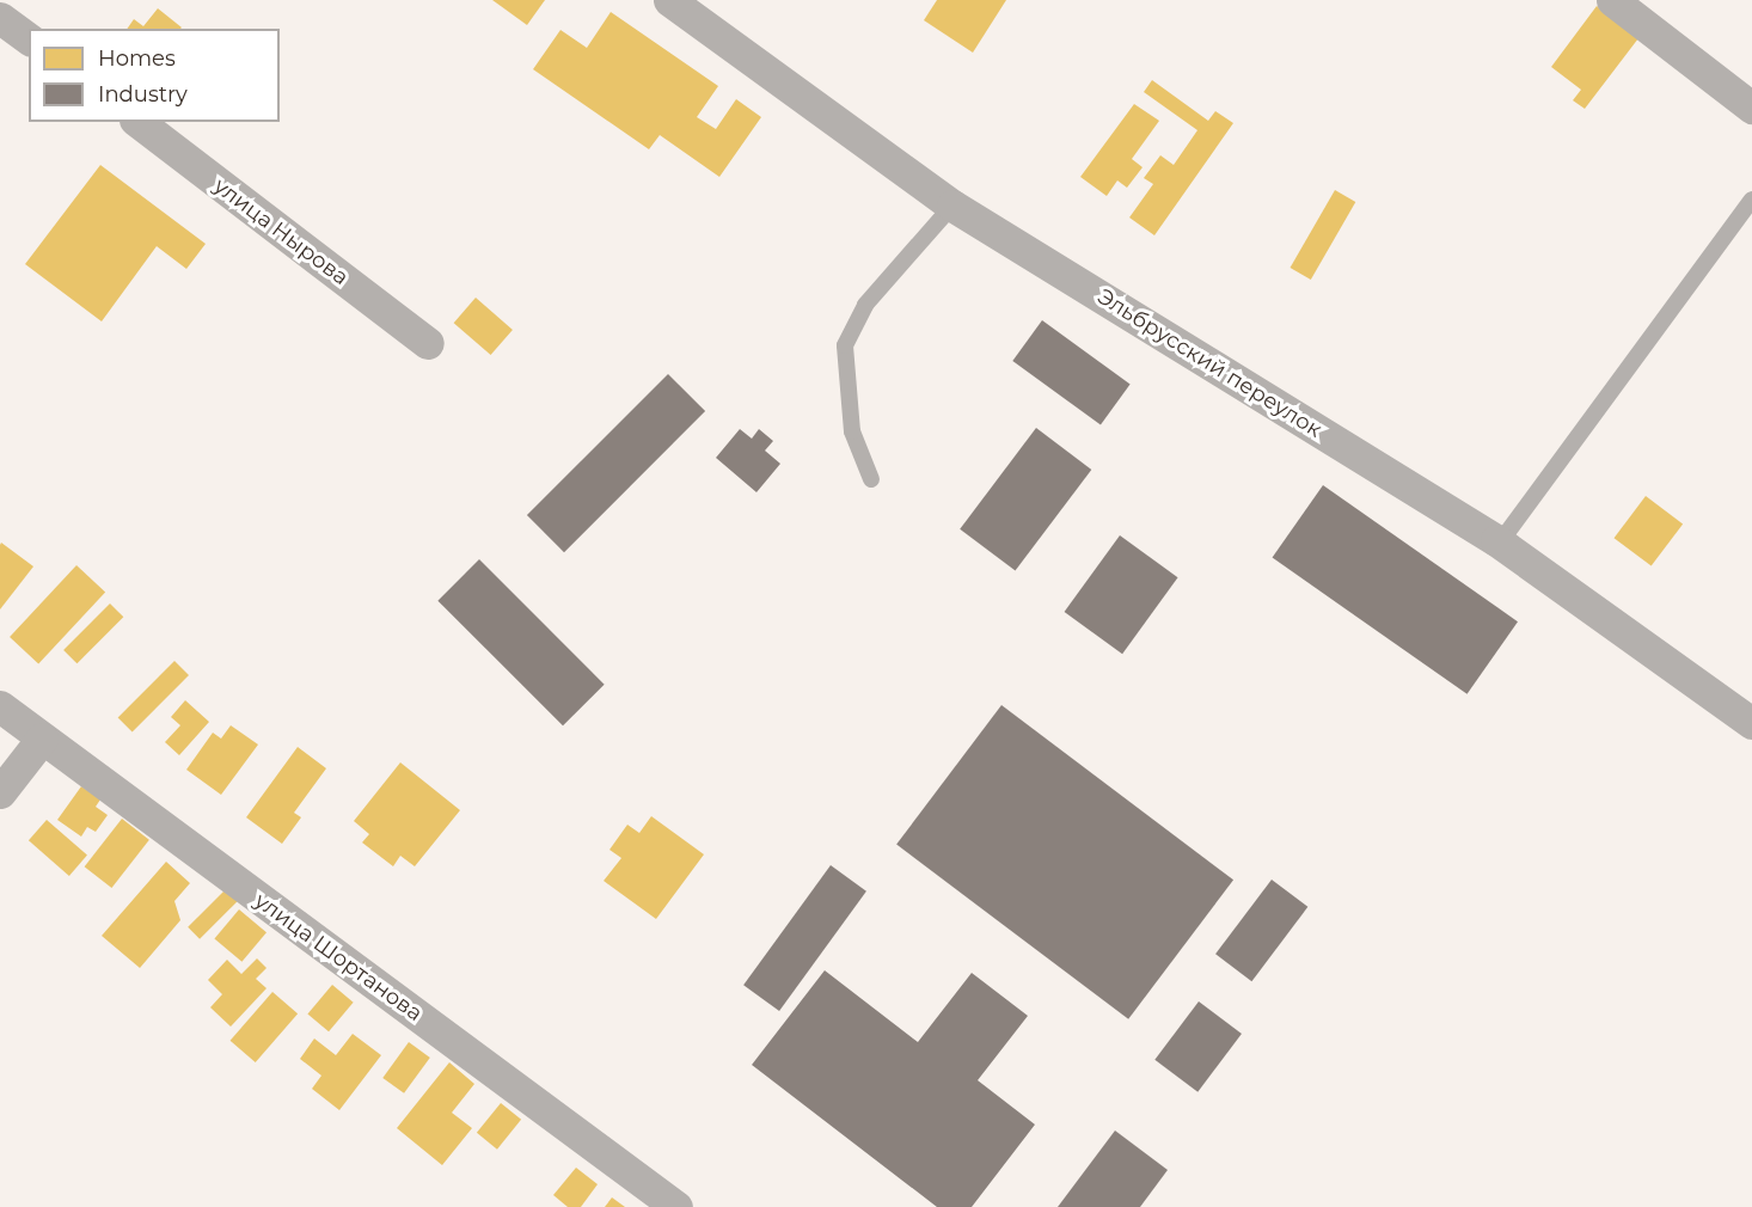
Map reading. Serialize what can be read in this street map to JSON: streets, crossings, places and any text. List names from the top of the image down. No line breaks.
{"streets":{"street":["улица Нырова","Эльбрусский переулок","улица Шортанова"]},"legend":["Homes","Industry"]}
